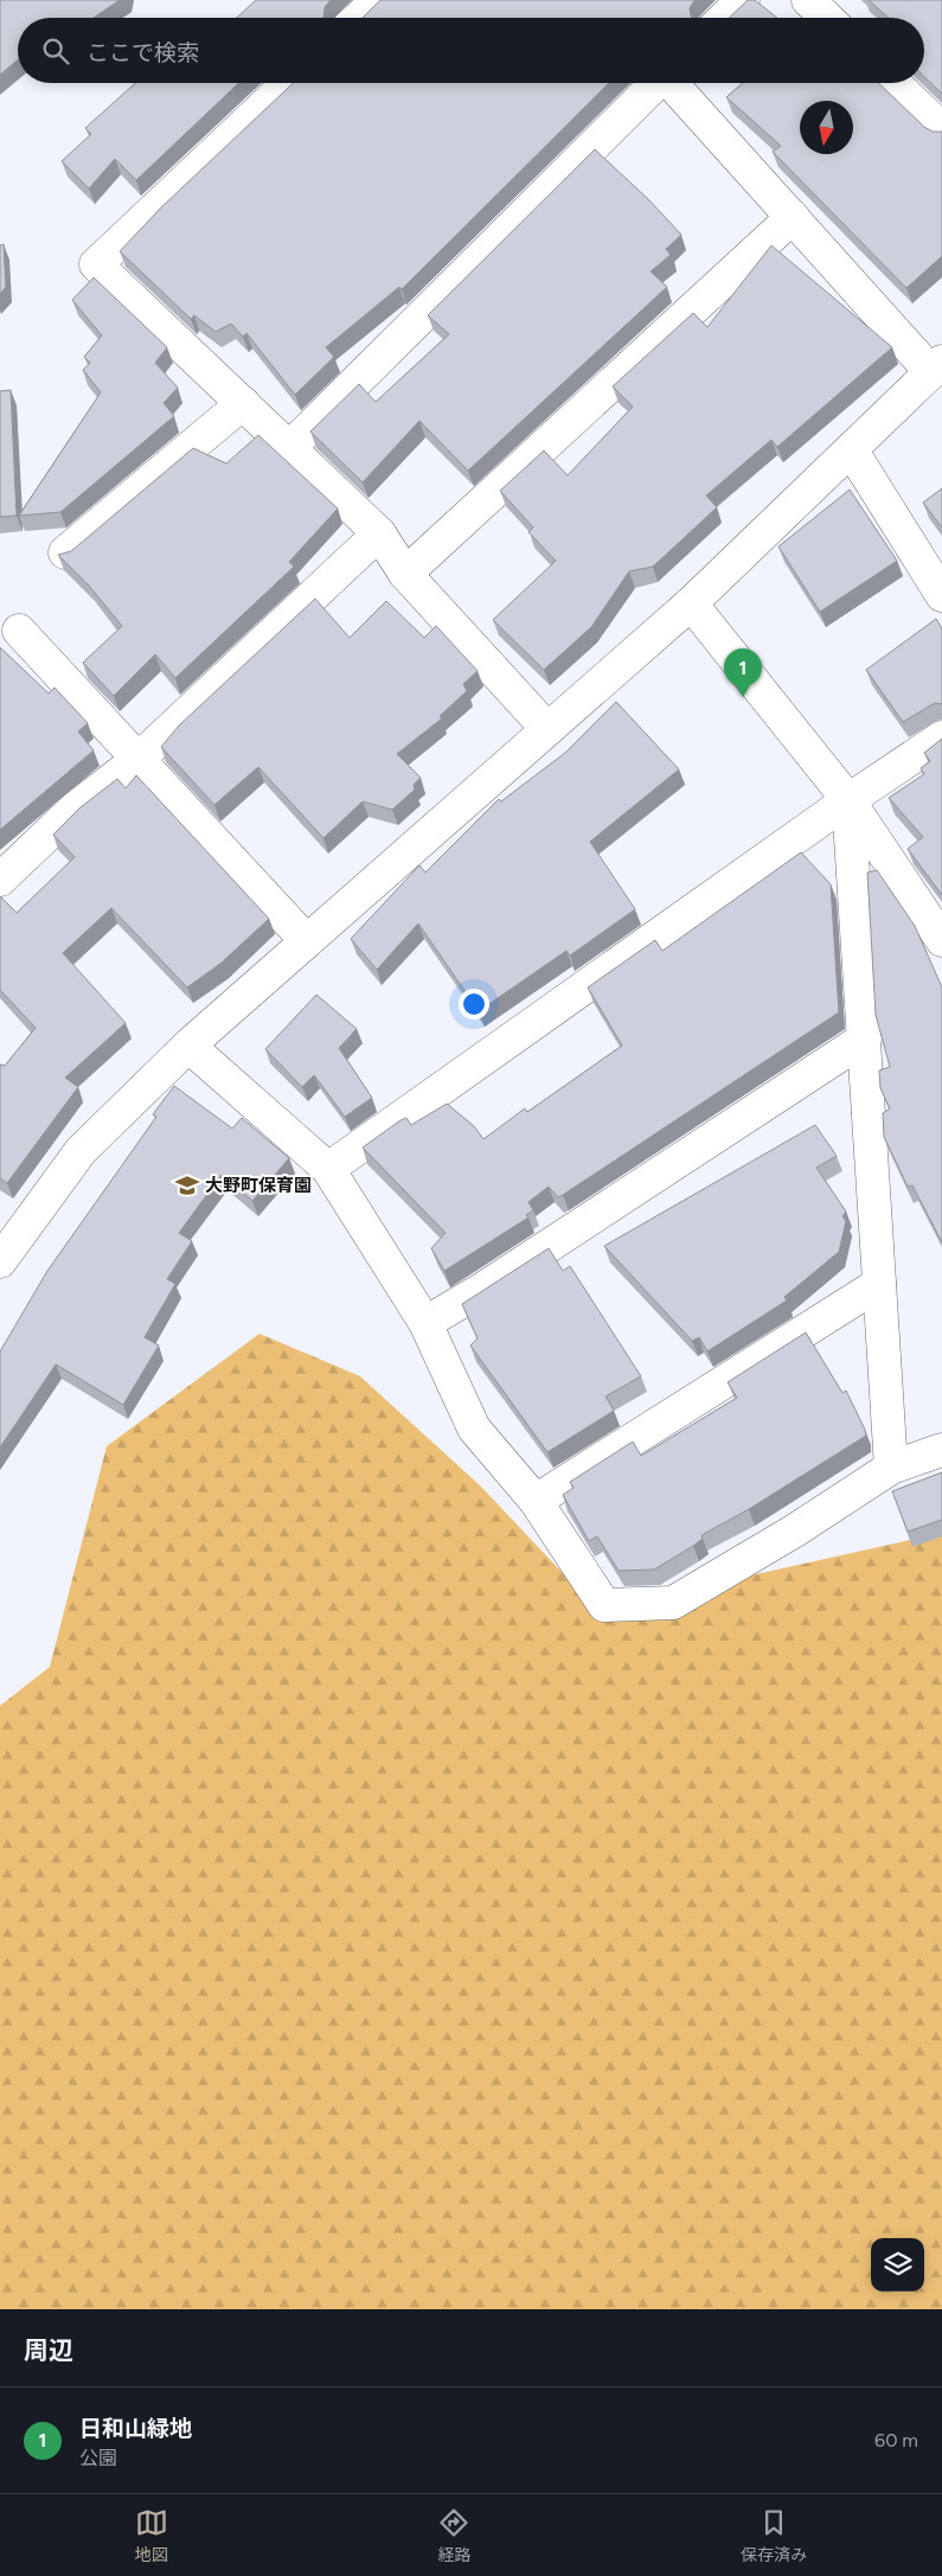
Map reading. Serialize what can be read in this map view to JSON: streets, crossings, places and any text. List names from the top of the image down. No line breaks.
{"places":{"school or university":["大野町保育園"]},"north":"bottom","page":{"search":"ここで検索","pins":"1","heading":"周辺","list":[{"mark":"1","name":"日和山緑地","note":"公園","value":"60 m"}],"nav":["地図","経路","保存済み"]}}
